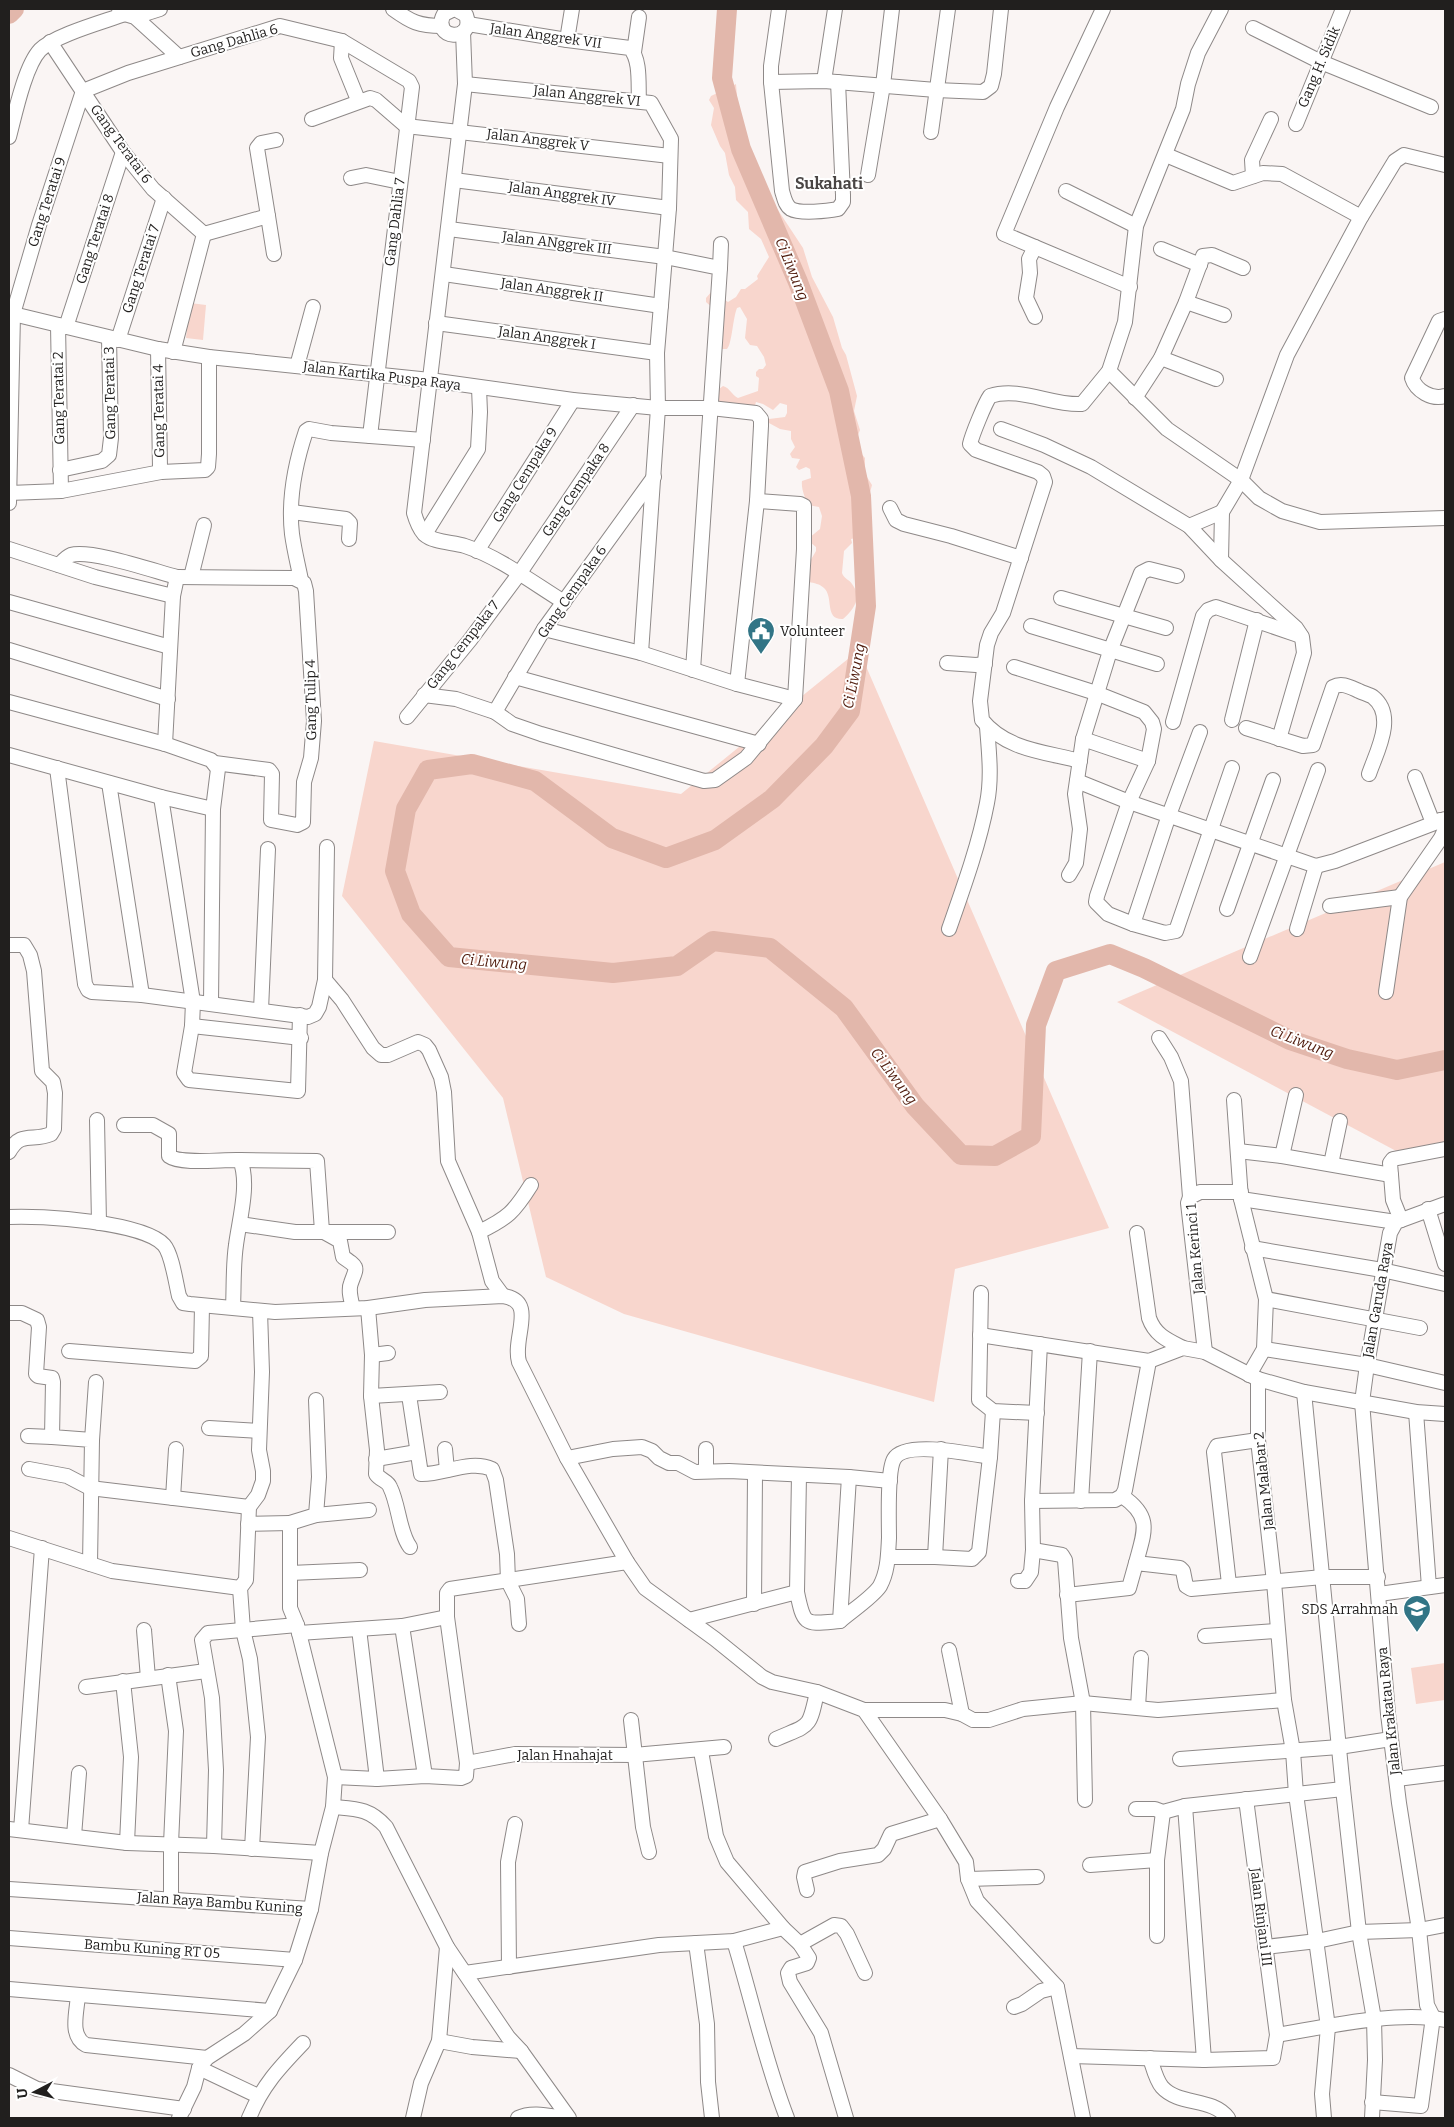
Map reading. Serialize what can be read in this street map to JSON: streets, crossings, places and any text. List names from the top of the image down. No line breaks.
{"streets":{"street":["Jalan Anggrek VII","Gang Dahlia 6","Gang H. Sidik","Jalan Anggrek VI","Jalan Anggrek V","Gang Teratai 6","Jalan Anggrek IV","Gang Teratai 9","Gang Dahlia 7","Gang Teratai 8","Jalan ANggrek III","Gang Teratai 7","Jalan Anggrek II","Jalan Anggrek I","Jalan Kartika Puspa Raya","Gang Teratai 3","Gang Teratai 2","Gang Teratai 4","Gang Cempaka 9","Gang Cempaka 8","Gang Cempaka 6","Gang Cempaka 7","Gang Tulip 4","Jalan Kerinci 1","Jalan Garuda Raya","Jalan Malabar 2","Jalan Krakatau Raya","Jalan Hnahajat","Jalan Raya Bambu Kuning","Jalan Rinjani III","Bambu Kuning RT 05"]},"crossings":[["Gang Dahlia 6","Jalan Anggrek V"],["Gang Dahlia 6","Gang Teratai 6"],["Gang Dahlia 6","Gang Teratai 9"],["Gang Dahlia 6","Gang Dahlia 7"],["Jalan Anggrek VI","Jalan Anggrek V"],["Jalan Anggrek VI","Jalan Anggrek IV"],["Jalan Anggrek VI","Jalan ANggrek III"],["Jalan Anggrek VI","Jalan Anggrek II"],["Jalan Anggrek VI","Jalan Anggrek I"],["Jalan Anggrek VI","Jalan Kartika Puspa Raya"],["Jalan Anggrek VI","Gang Cempaka 6"],["Jalan Anggrek V","Gang Dahlia 7"],["Gang Teratai 6","Gang Teratai 9"],["Gang Teratai 6","Gang Teratai 8"],["Gang Teratai 6","Gang Teratai 7"],["Gang Teratai 9","Jalan Kartika Puspa Raya"],["Gang Dahlia 7","Jalan Kartika Puspa Raya"],["Gang Teratai 8","Jalan Kartika Puspa Raya"],["Gang Teratai 8","Gang Teratai 2"],["Gang Teratai 7","Jalan Kartika Puspa Raya"],["Gang Teratai 7","Gang Teratai 3"],["Jalan Kartika Puspa Raya","Gang Teratai 3"],["Jalan Kartika Puspa Raya","Gang Teratai 2"],["Jalan Kartika Puspa Raya","Gang Teratai 4"],["Jalan Kartika Puspa Raya","Gang Cempaka 9"],["Jalan Kartika Puspa Raya","Gang Cempaka 8"],["Gang Teratai 3","Gang Teratai 2"],["Gang Cempaka 8","Gang Cempaka 7"],["Jalan Kerinci 1","Jalan Garuda Raya"],["Jalan Garuda Raya","Jalan Krakatau Raya"]],"districts":["Sukahati"],"water":["Ci Liwung"],"places":{"public building":["Volunteer"],"school or university":["SDS Arrahmah"]},"north":"left"}
